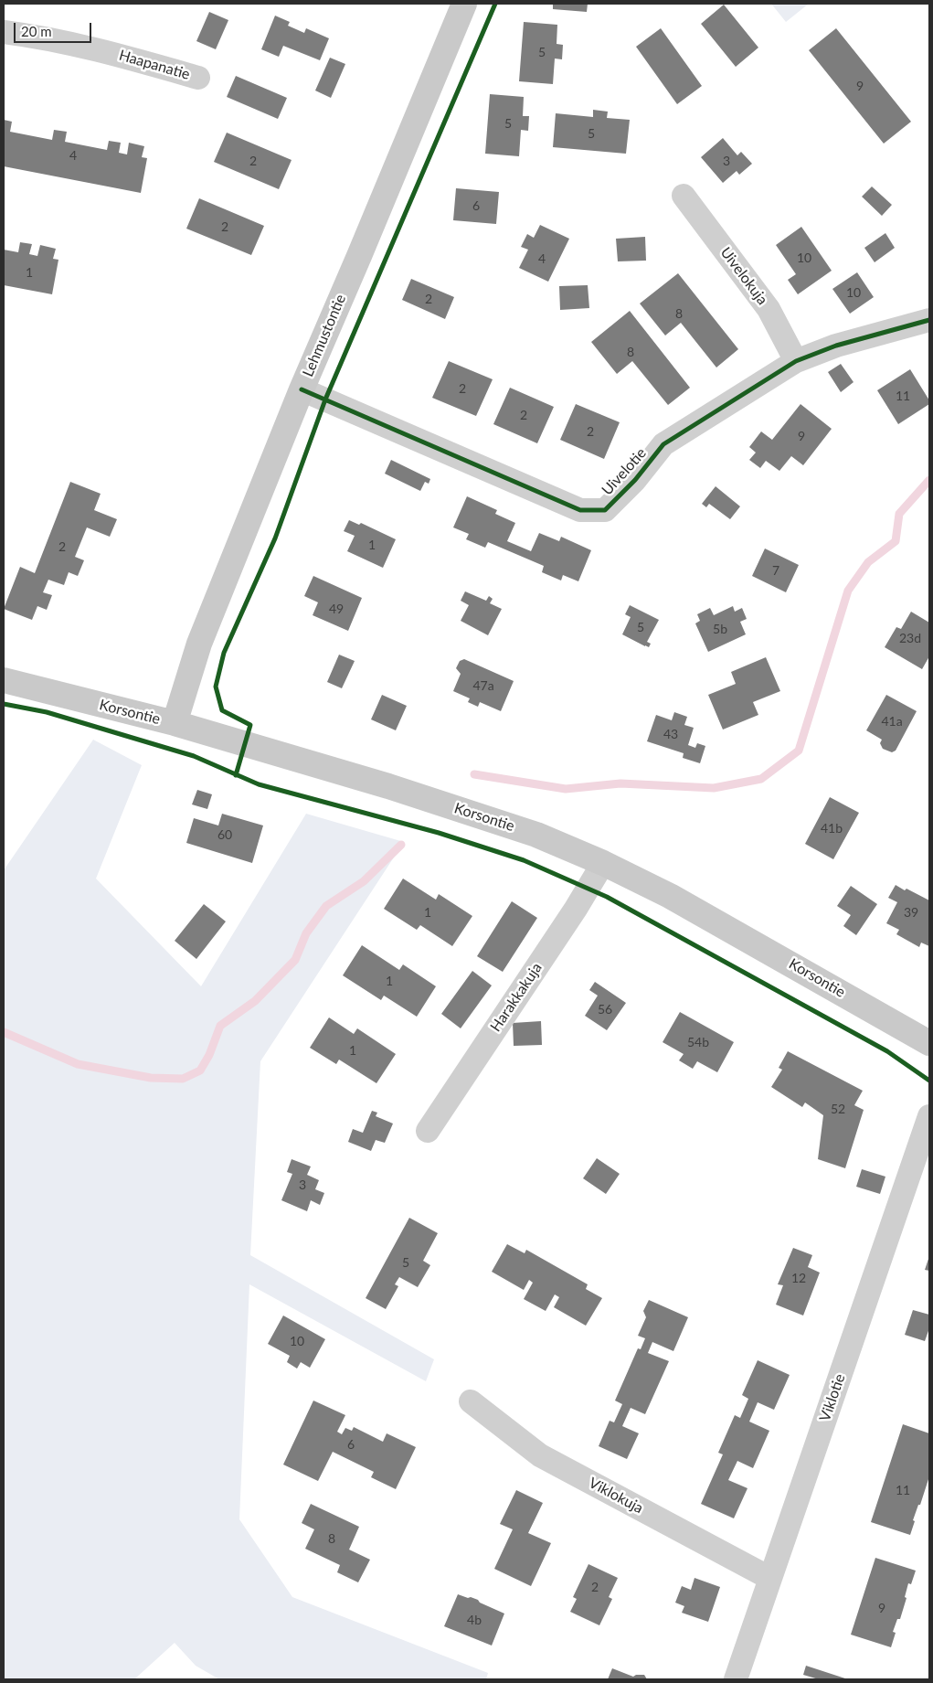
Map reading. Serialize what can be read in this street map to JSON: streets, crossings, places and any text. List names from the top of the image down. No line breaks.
{"streets":{"main road":["Lehmustontie","Korsontie"],"street":["Haapanatie","Uivelokuja","Uivelotie","Harakkakuja","Viklotie","Viklokuja"]},"crossings":[["Uivelokuja","Uivelotie"],["Lehmustontie","Uivelotie"],["Lehmustontie","Korsontie"],["Korsontie","Harakkakuja"],["Viklotie","Viklokuja"]],"house_numbers":["5","9","5","5","4","2","3","6","2","10","4","1","10","2","8","8","2","11","2","2","9","1","2","7","49","5","5b","23d","47a","41a","43","41b","60","1","39","1","56","54b","1","52","3","5","12","10","6","11","8","2","9","4b"],"scale_bar":"20 m"}
